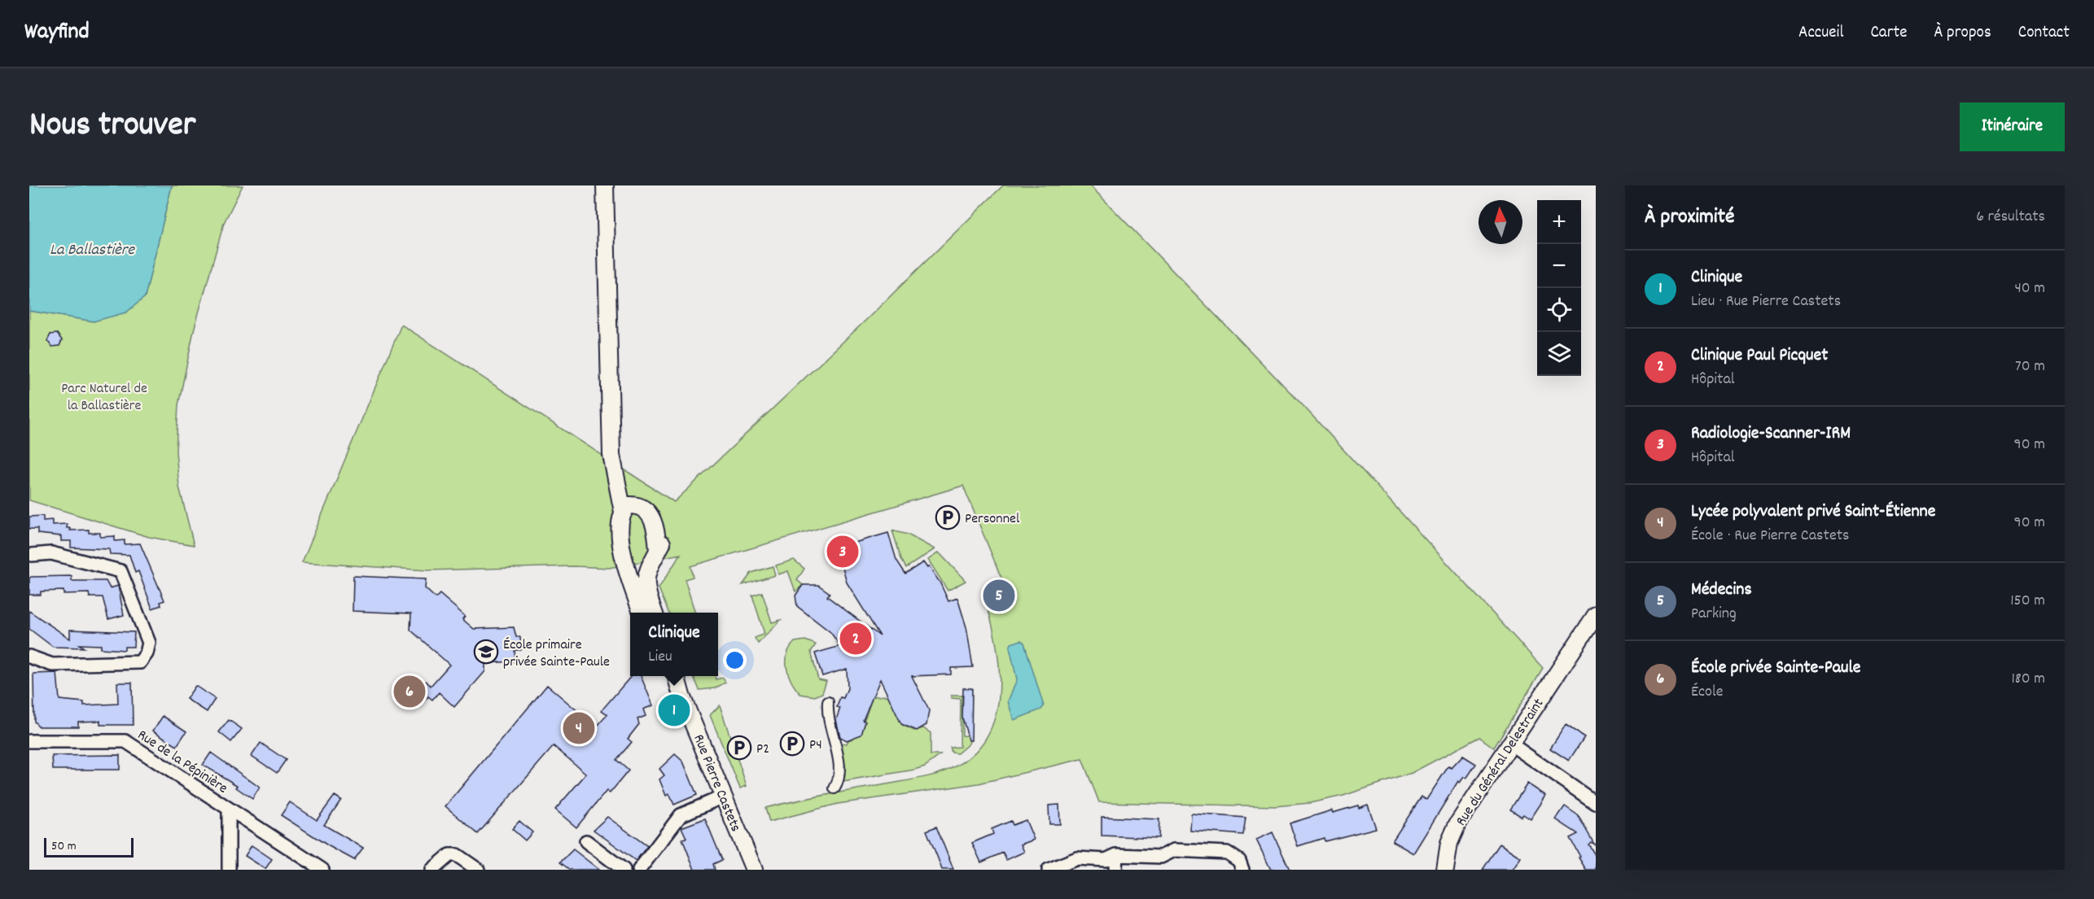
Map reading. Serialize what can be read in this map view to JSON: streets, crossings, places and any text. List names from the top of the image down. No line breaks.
{"streets":{"street":["Rue de la Pépinière","Rue du Général Delestraint","Rue Pierre Castets"]},"water":["La Ballastière"],"parks":["Parc Naturel de la Ballastière"],"places":{"parking":["Personnel","P4","P2"],"school or university":["École primaire privée Sainte-Paule"]},"scale_bar":"50 m","north":"top","page":{"header":"Wayfind","nav":["Accueil","Carte","À propos","Contact"],"title":"Nous trouver","buttons":"Itinéraire","heading":["À proximité","6 résultats"],"map_buttons":["+","−"],"list":[{"mark":"1","name":"Clinique","note":"Lieu · Rue Pierre Castets","value":"40 m"},{"mark":"2","name":"Clinique Paul Picquet","note":"Hôpital","value":"70 m"},{"mark":"3","name":"Radiologie-Scanner-IRM","note":"Hôpital","value":"90 m"},{"mark":"4","name":"Lycée polyvalent privé Saint-Étienne","note":"École · Rue Pierre Castets","value":"90 m"},{"mark":"5","name":"Médecins","note":"Parking","value":"150 m"},{"mark":"6","name":"École privée Sainte-Paule","note":"École","value":"180 m"}],"pins":["3","5","2","6","1","4"],"popup":["Clinique","Lieu"],"scale":"50 m"}}
